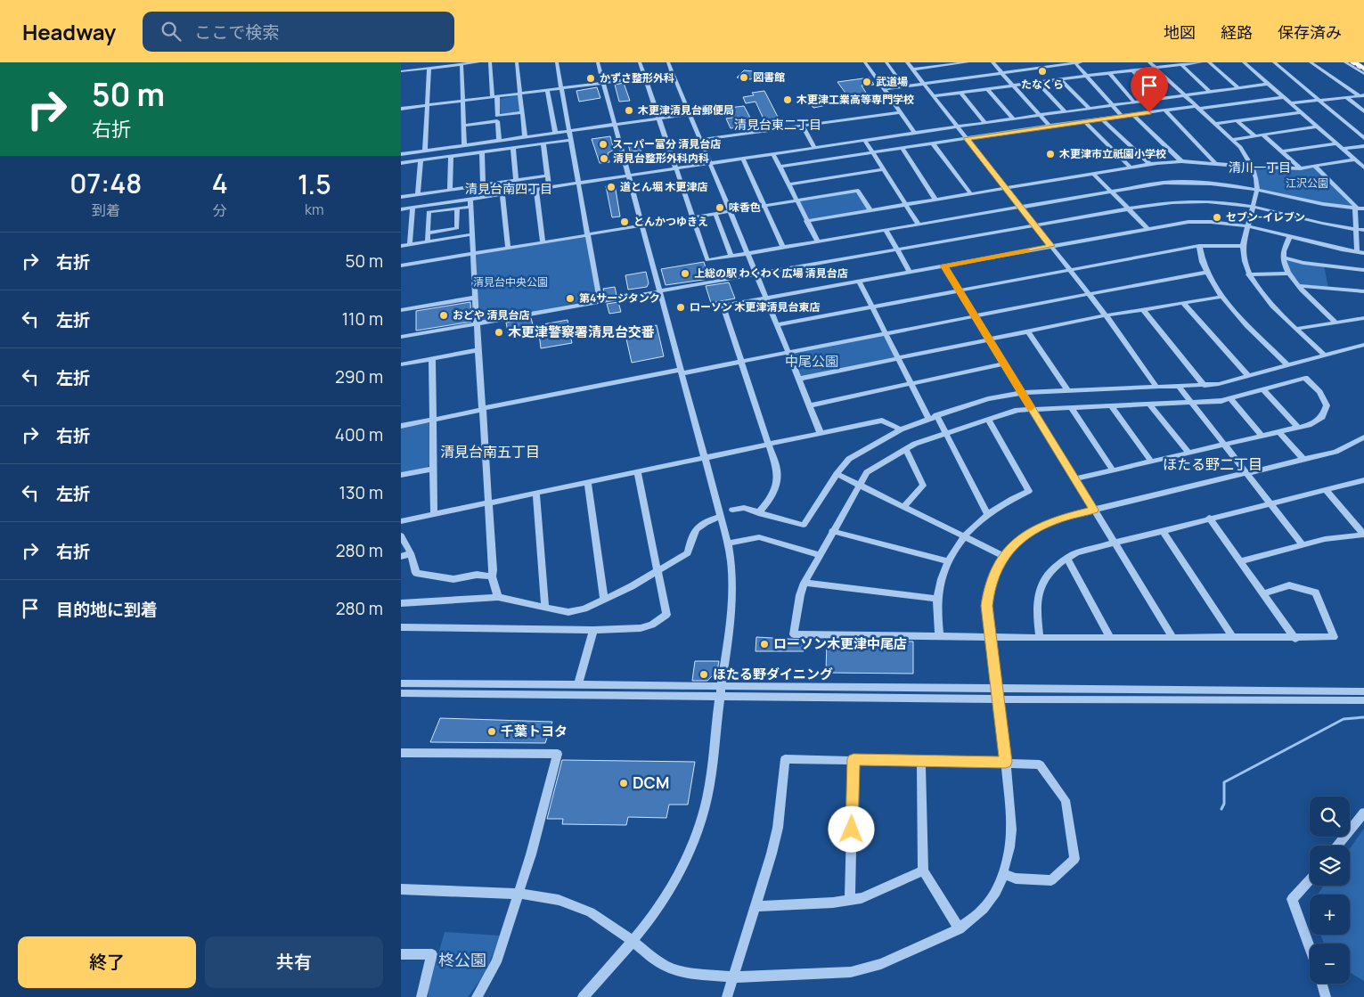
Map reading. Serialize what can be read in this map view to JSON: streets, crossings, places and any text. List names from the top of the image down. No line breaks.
{"districts":["清見台東二丁目","清川一丁目","清見台南四丁目","清見台南五丁目","ほたる野二丁目"],"parks":["江沢公園","清見台中央公園","中尾公園","柊公園"],"places":["たなくら","図書館","かずさ整形外科","武道場","木更津工業高等専門学校","木更津清見台郵便局","スーパー富分 清見台店","木更津市立祇園小学校","清見台整形外科内科","道とん堀 木更津店","味香色","セブン-イレブン","とんかつゆきえ","上総の駅 わくわく広場 清見台店","第4サージタンク","ローソン 木更津清見台東店","おどや 清見台店","木更津警察署清見台交番","ローソン木更津中尾店","ほたる野ダイニング","千葉トヨタ","DCM"],"page":{"header":"Headway","search":"ここで検索","nav":["地図","経路","保存済み"],"turn":["50 m","右折"],"eta":["07:48","到着","4","分","1.5","km"],"list":[{"name":"右折","value":"50 m"},{"name":"左折","value":"110 m"},{"name":"左折","value":"290 m"},{"name":"右折","value":"400 m"},{"name":"左折","value":"130 m"},{"name":"右折","value":"280 m"},{"name":"目的地に到着","value":"280 m"}],"map_buttons":["+","−"],"buttons":["終了","共有"]}}
